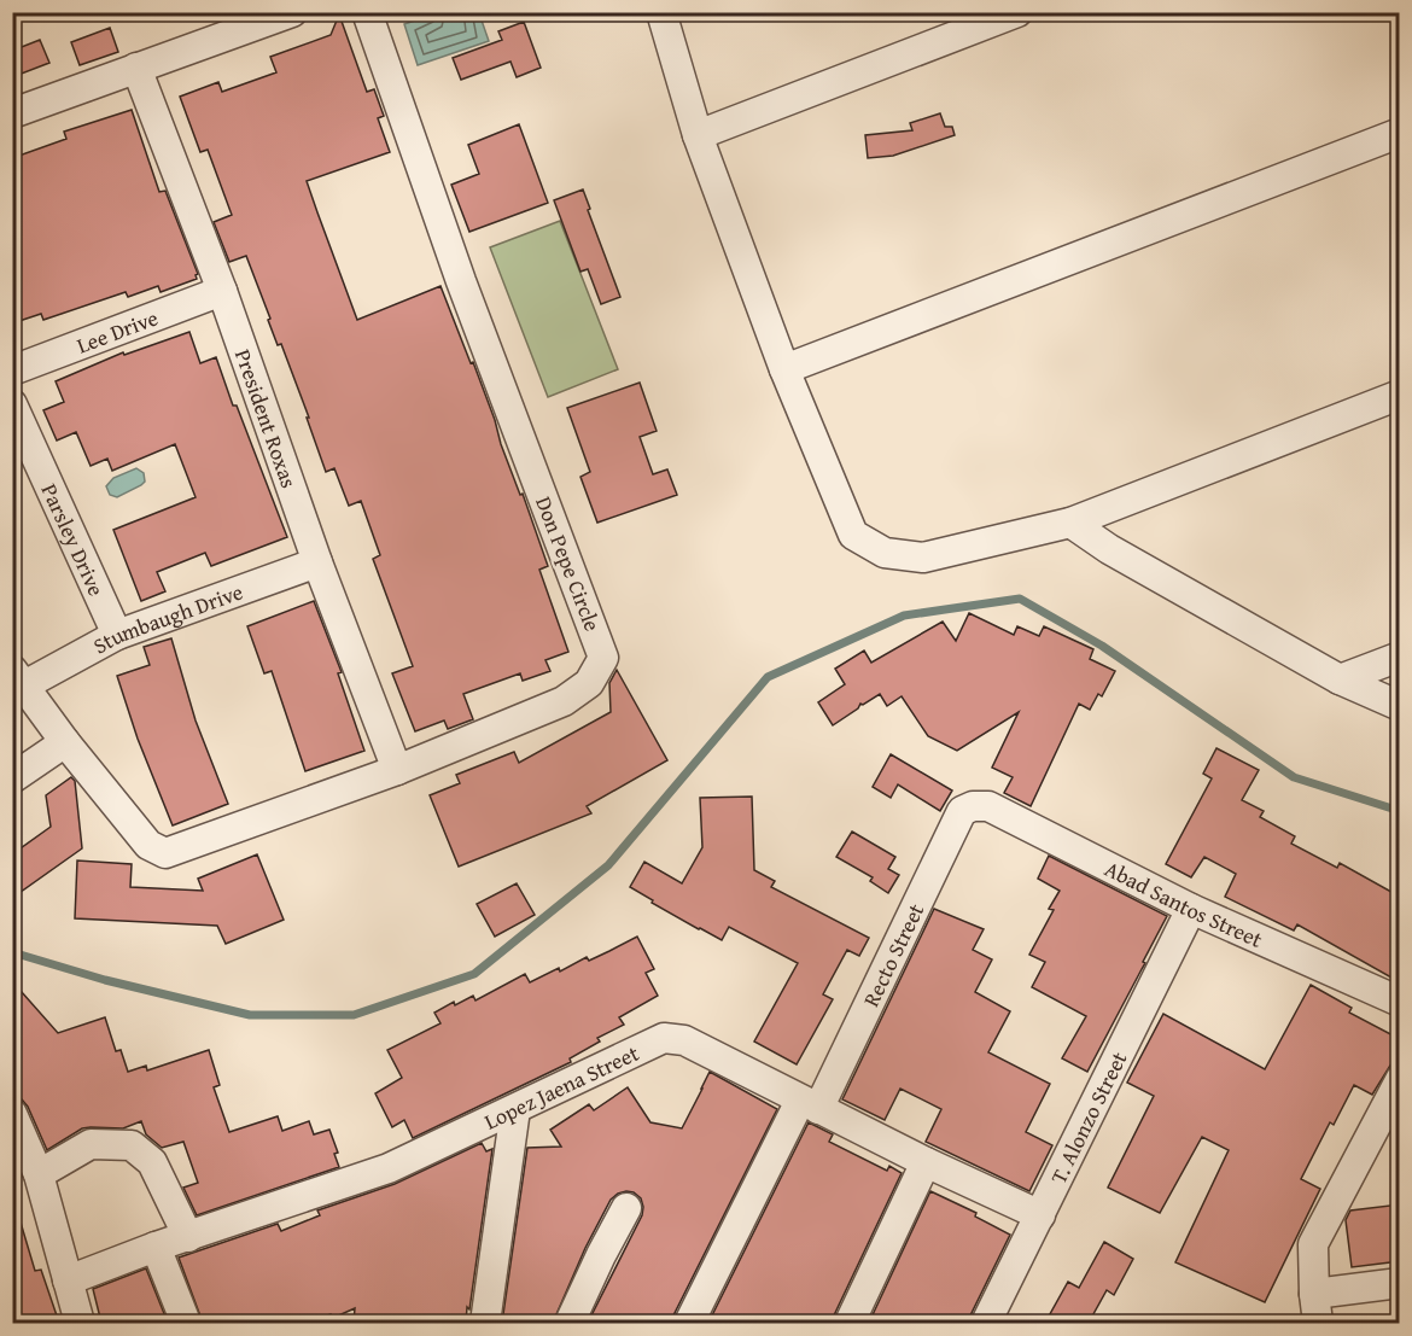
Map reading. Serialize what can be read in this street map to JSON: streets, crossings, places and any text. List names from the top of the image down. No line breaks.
{"streets":{"street":["Lee Drive","President Roxas","Parsley Drive","Don Pepe Circle","Stumbaugh Drive","Abad Santos Street","Recto Street","Lopez Jaena Street","T. Alonzo Street"]},"crossings":[["Lee Drive","President Roxas"],["President Roxas","Don Pepe Circle"],["President Roxas","Stumbaugh Drive"],["Parsley Drive","Stumbaugh Drive"],["Abad Santos Street","Recto Street"],["Abad Santos Street","T. Alonzo Street"],["Recto Street","Lopez Jaena Street"],["Lopez Jaena Street","T. Alonzo Street"]]}
